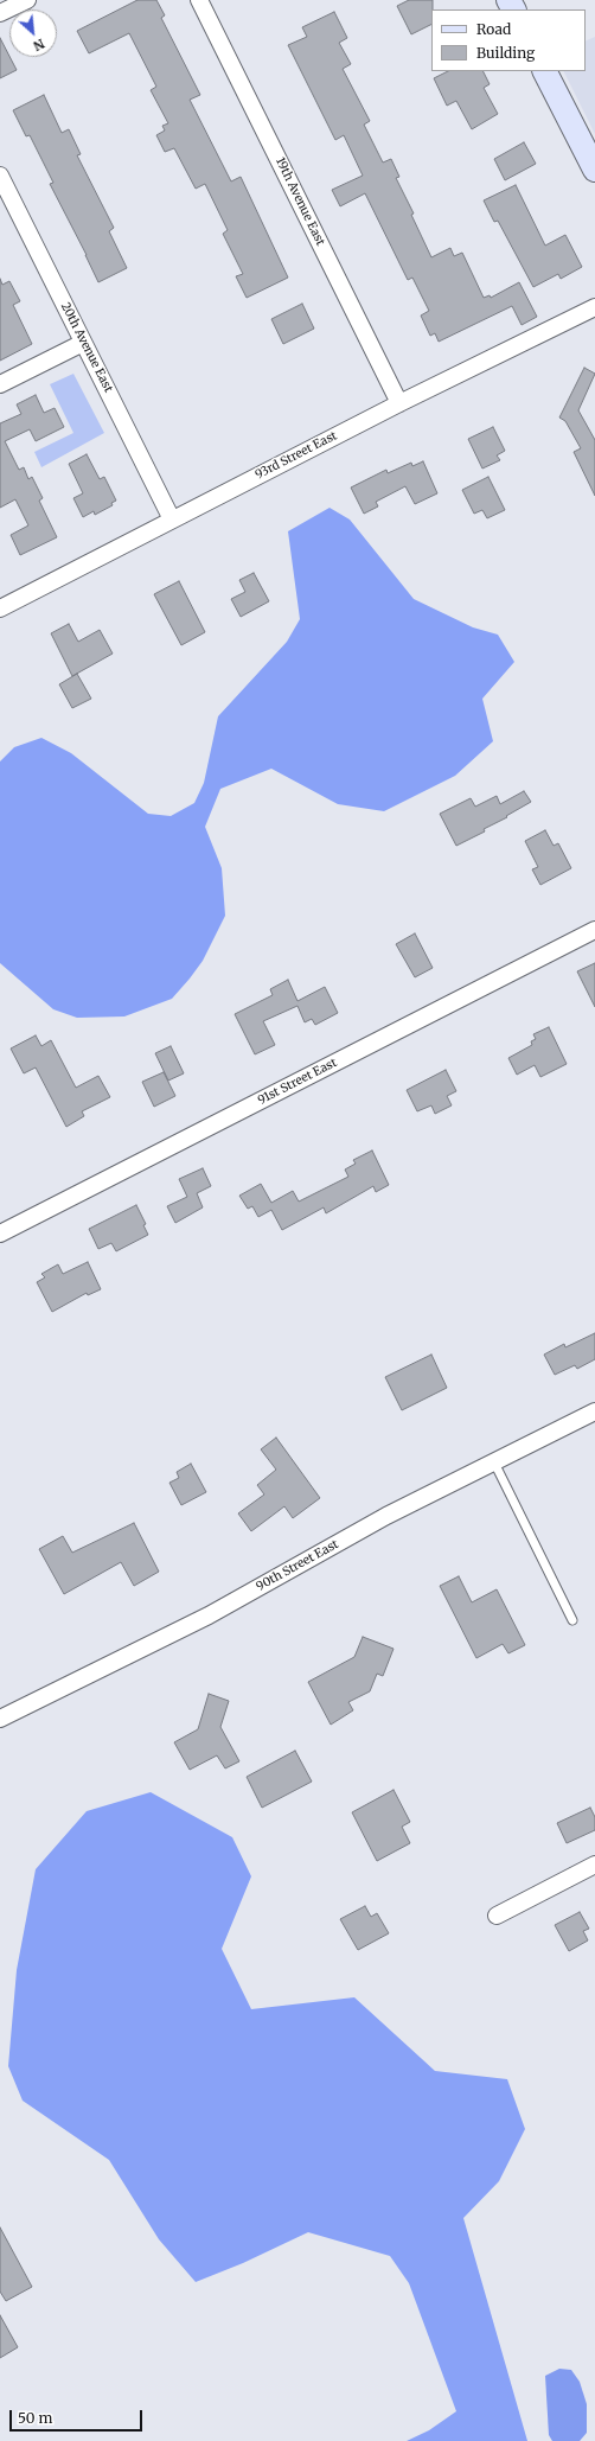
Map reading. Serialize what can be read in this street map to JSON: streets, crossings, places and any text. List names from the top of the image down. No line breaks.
{"streets":{"street":["19th Avenue East","20th Avenue East","93rd Street East","91st Street East","90th Street East"]},"crossings":[["19th Avenue East","93rd Street East"],["20th Avenue East","93rd Street East"]],"legend":["Road","Building"],"scale_bar":"50 m","north":"bottom right"}
